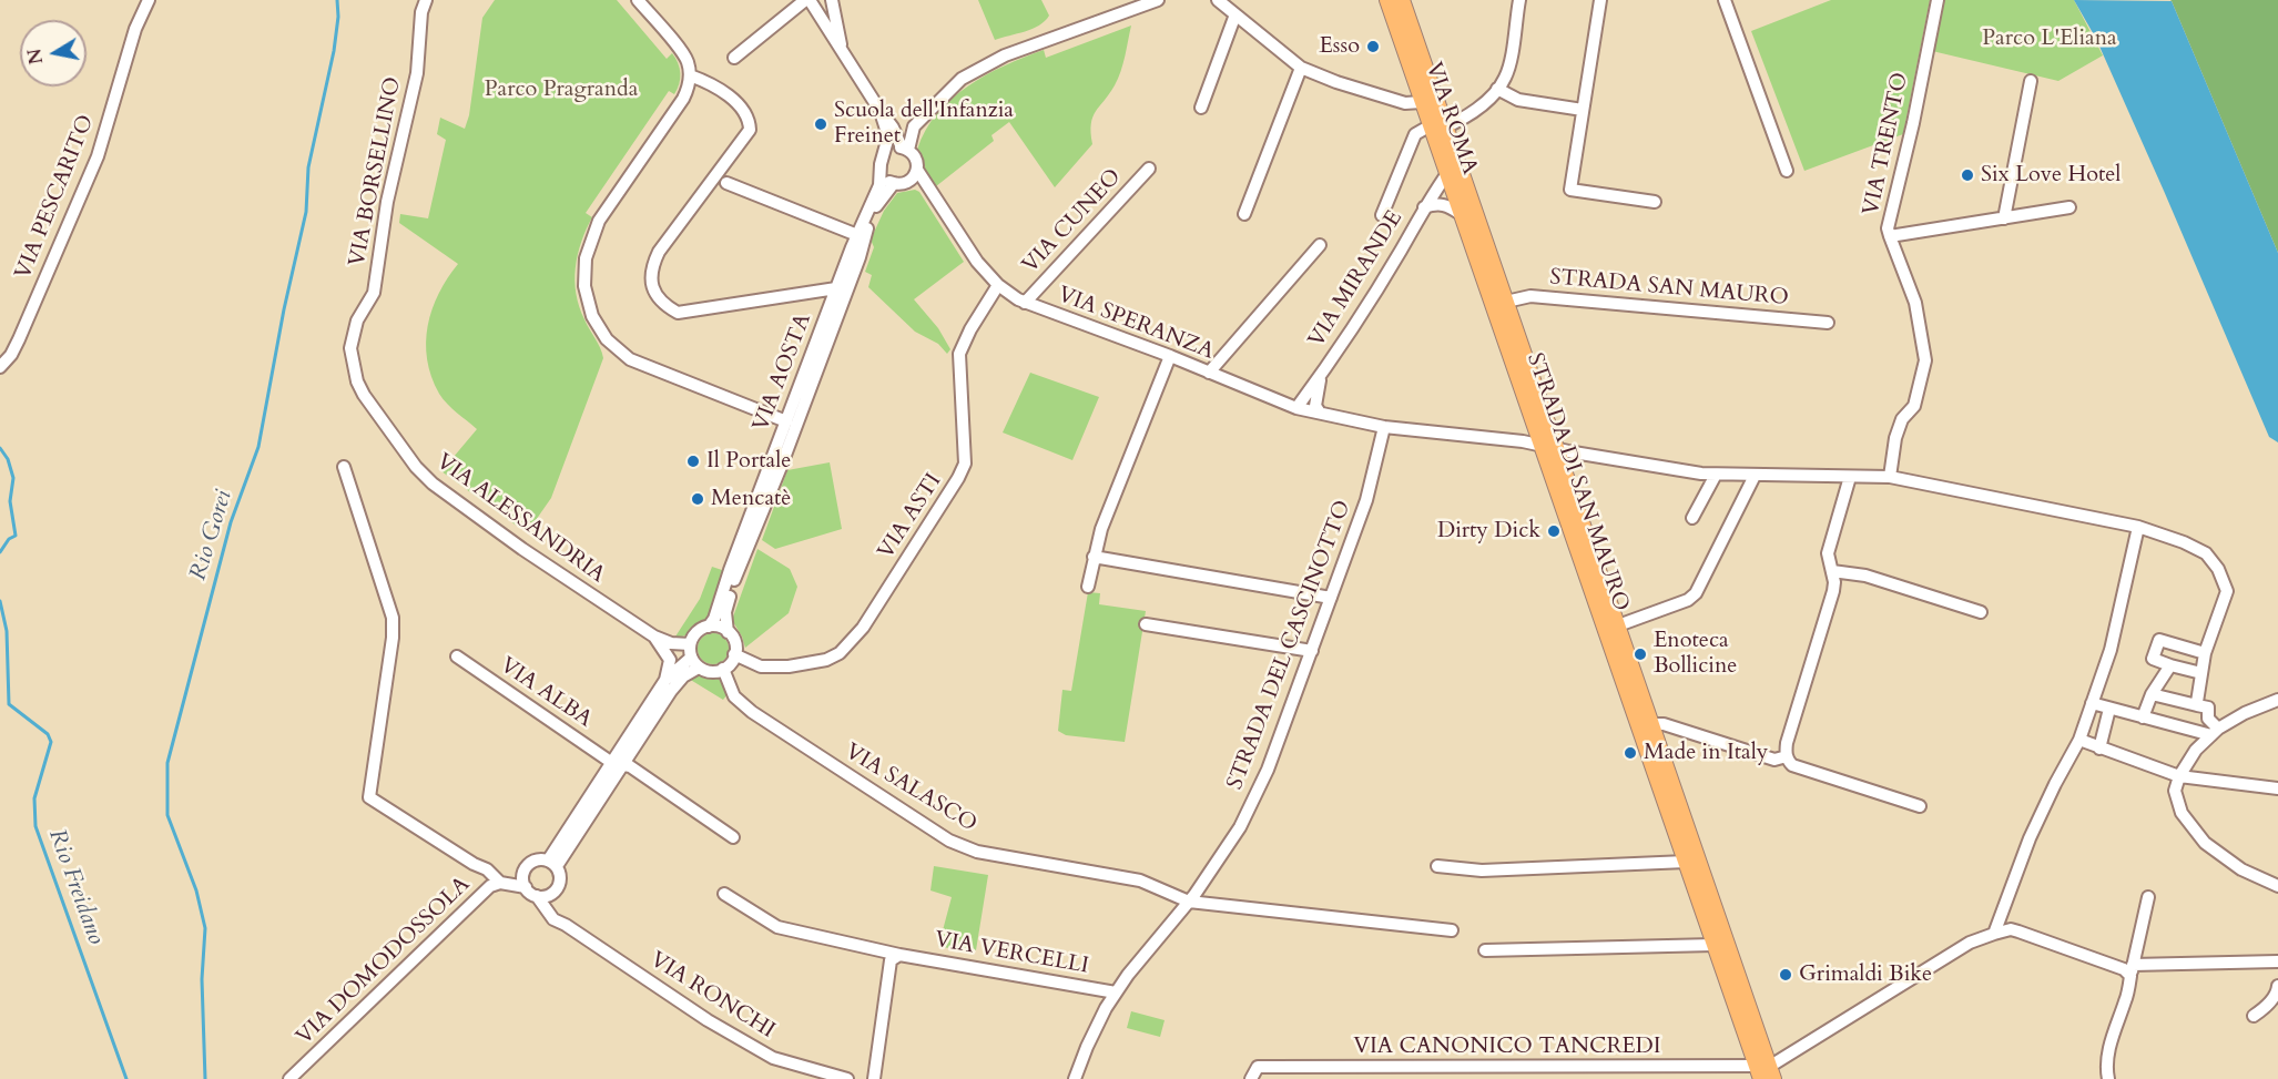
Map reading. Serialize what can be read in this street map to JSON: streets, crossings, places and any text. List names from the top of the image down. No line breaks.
{"streets":{"main road":["VIA ROMA","STRADA DI SAN MAURO"],"street":["VIA TRENTO","VIA BORSELLINO","VIA PESCARITO","VIA CUNEO","VIA MIRANDE","STRADA SAN MAURO","VIA SPERANZA","VIA AOSTA","VIA ASTI","VIA ALESSANDRIA","STRADA DEL CASCINOTTO","VIA ALBA","VIA SALASCO","VIA VERCELLI","VIA DOMODOSSOLA","VIA RONCHI","VIA CANONICO TANCREDI"]},"crossings":[["VIA ROMA","VIA MIRANDE"],["VIA ROMA","STRADA DI SAN MAURO"],["VIA BORSELLINO","VIA ALESSANDRIA"],["VIA CUNEO","VIA SPERANZA"],["VIA MIRANDE","VIA SPERANZA"],["STRADA SAN MAURO","STRADA DI SAN MAURO"],["VIA SPERANZA","VIA AOSTA"],["VIA SPERANZA","STRADA DI SAN MAURO"],["VIA SPERANZA","VIA ASTI"],["VIA SPERANZA","STRADA DEL CASCINOTTO"],["VIA AOSTA","VIA ASTI"],["VIA AOSTA","VIA ALESSANDRIA"],["VIA AOSTA","VIA SALASCO"],["STRADA DI SAN MAURO","VIA CANONICO TANCREDI"],["VIA ASTI","VIA ALESSANDRIA"],["VIA ASTI","VIA SALASCO"],["VIA ALESSANDRIA","VIA SALASCO"],["STRADA DEL CASCINOTTO","VIA SALASCO"],["STRADA DEL CASCINOTTO","VIA VERCELLI"]],"water":["Rio Gorei","Rio Freidano"],"parks":["Parco L'Eliana","Parco Pragranda"],"places":["Esso","Scuola dell'Infanzia Freinet","Six Love Hotel","Il Portale","Mencatè","Dirty Dick","Enoteca Bollicine","Made in Italy","Grimaldi Bike"],"north":"left"}
